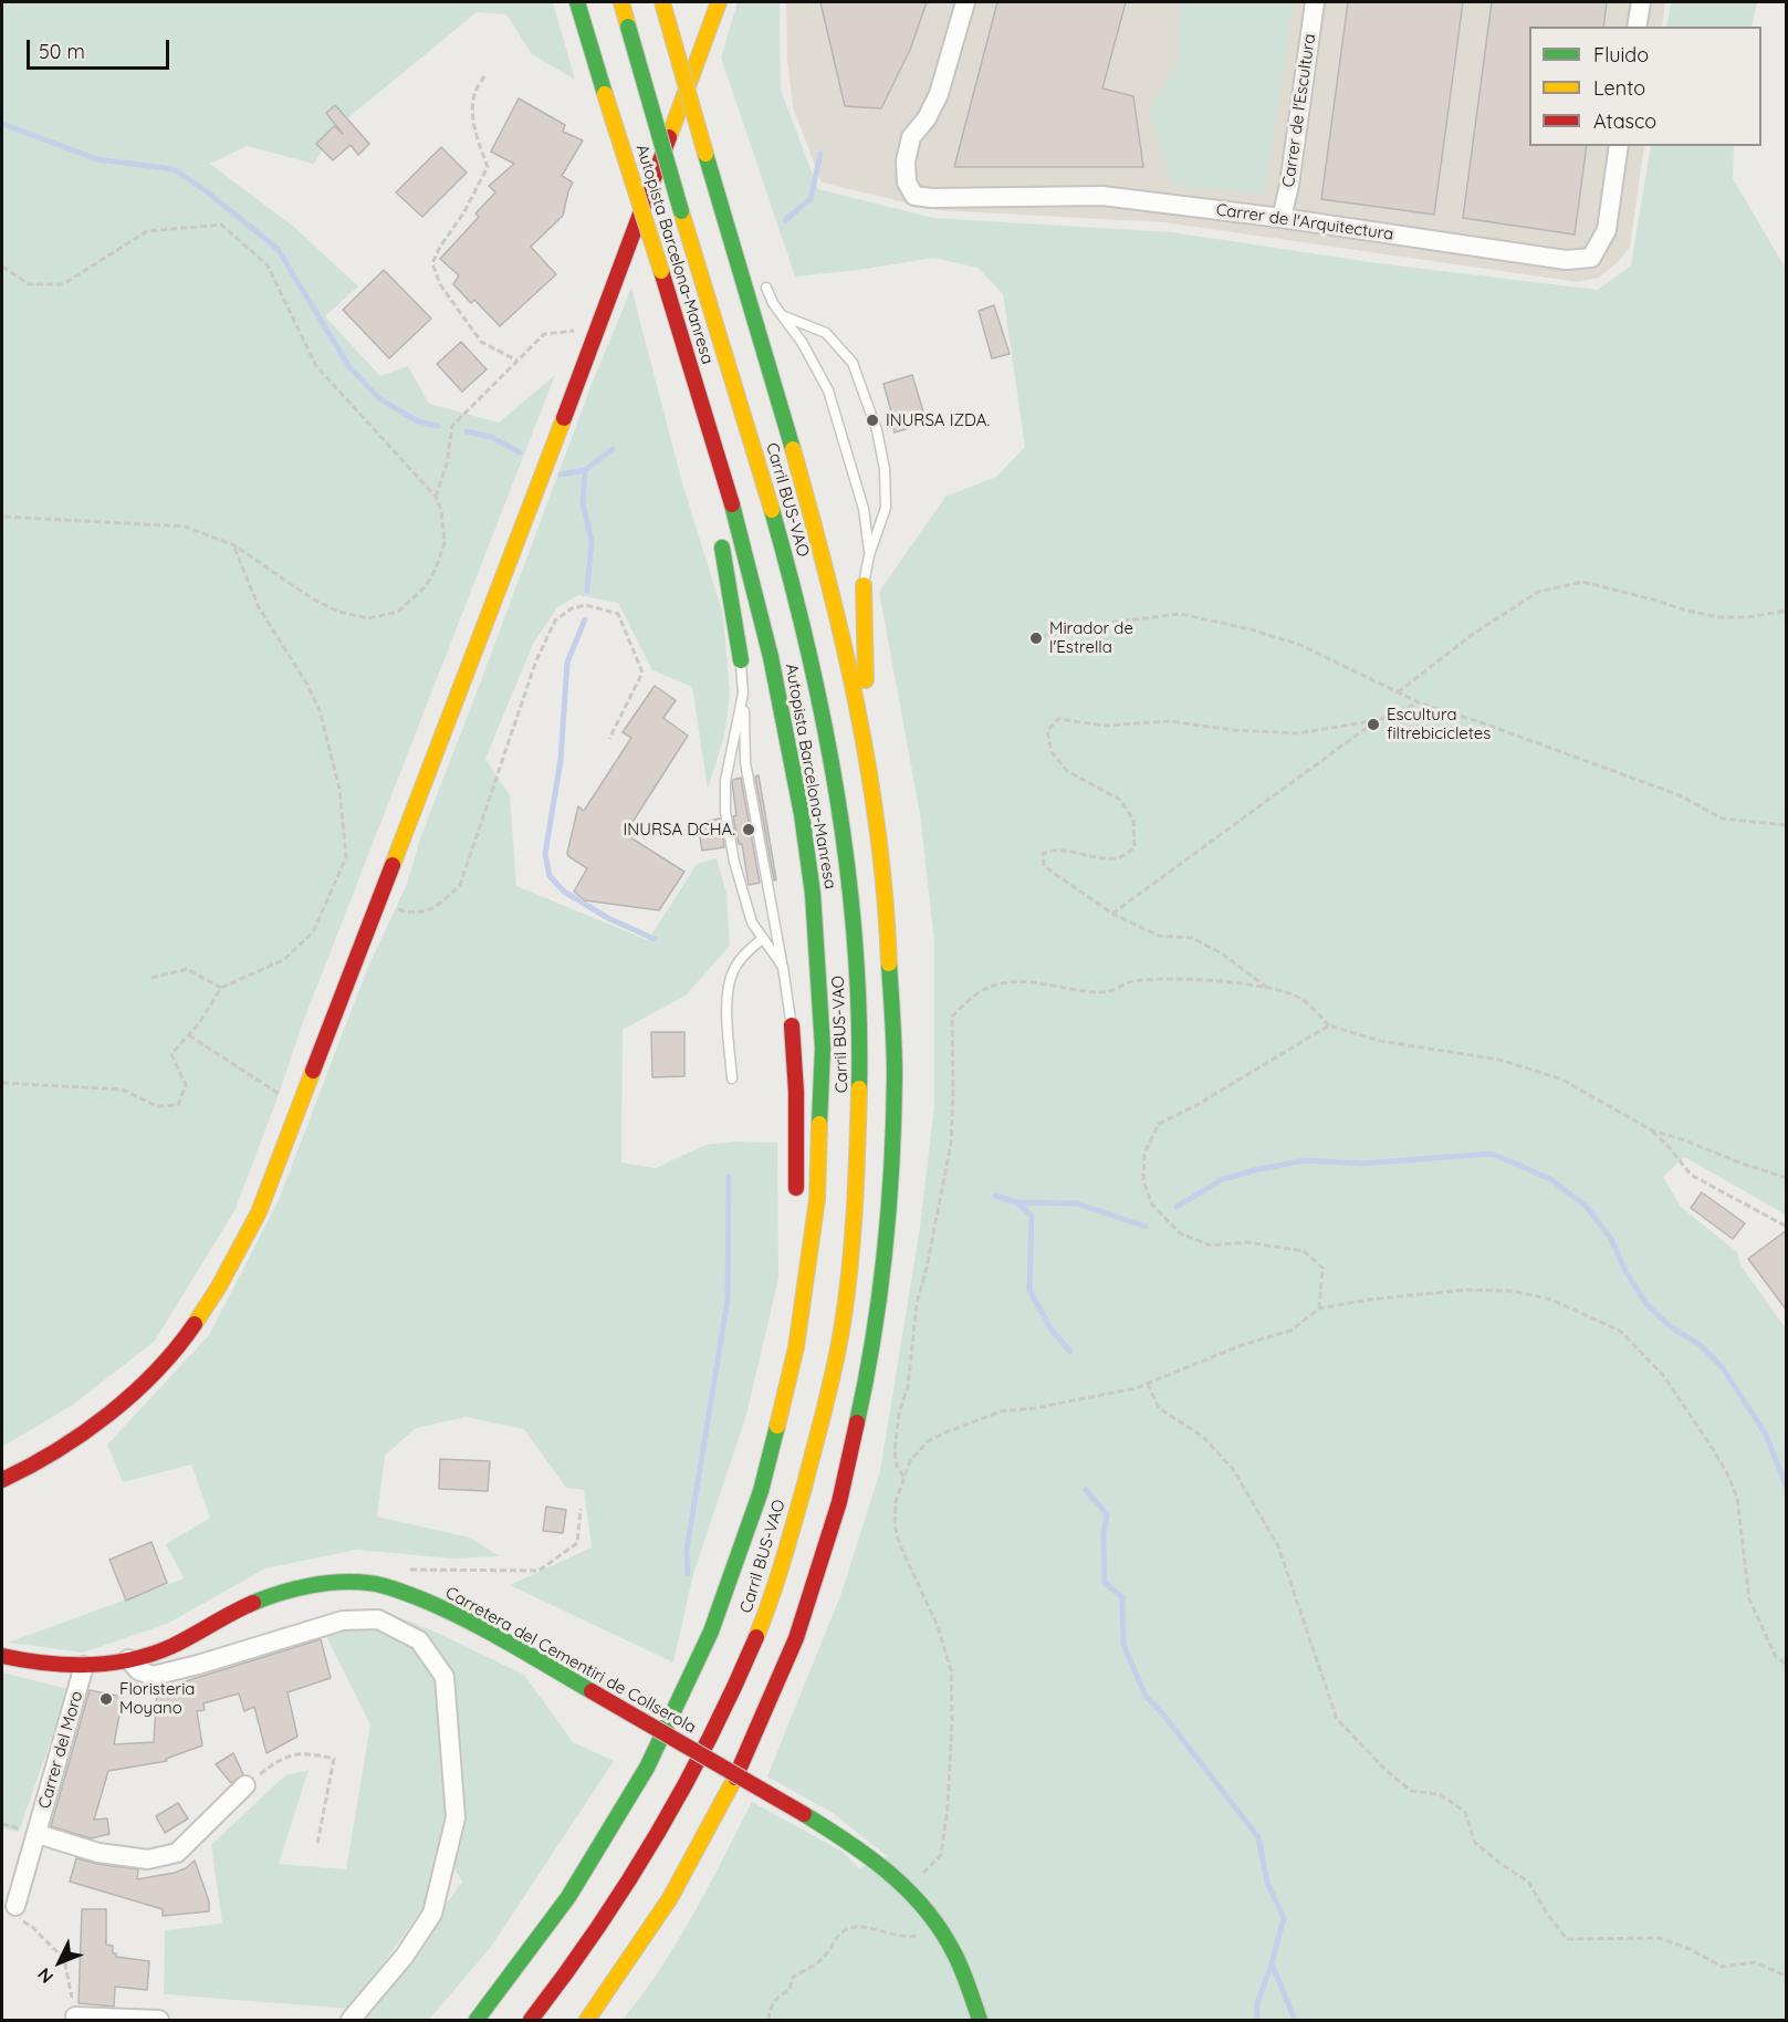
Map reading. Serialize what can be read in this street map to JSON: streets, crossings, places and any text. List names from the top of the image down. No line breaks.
{"streets":{"main road":["Autopista Barcelona-Manresa","Carril BUS-VAO","Carretera del Cementiri de Collserola"],"street":["Carrer de l'Escultura","Carrer de l'Arquitectura","Carrer del Moro"]},"crossings":[["Carrer de l'Escultura","Carrer de l'Arquitectura"],["Carretera del Cementiri de Collserola","Carrer del Moro"]],"places":["INURSA IZDA.","Mirador de l'Estrella","Escultura filtrebicicletes","INURSA DCHA.","Floristeria Moyano"],"legend":["Fluido","Lento","Atasco"],"scale_bar":"50 m","north":"bottom left"}
